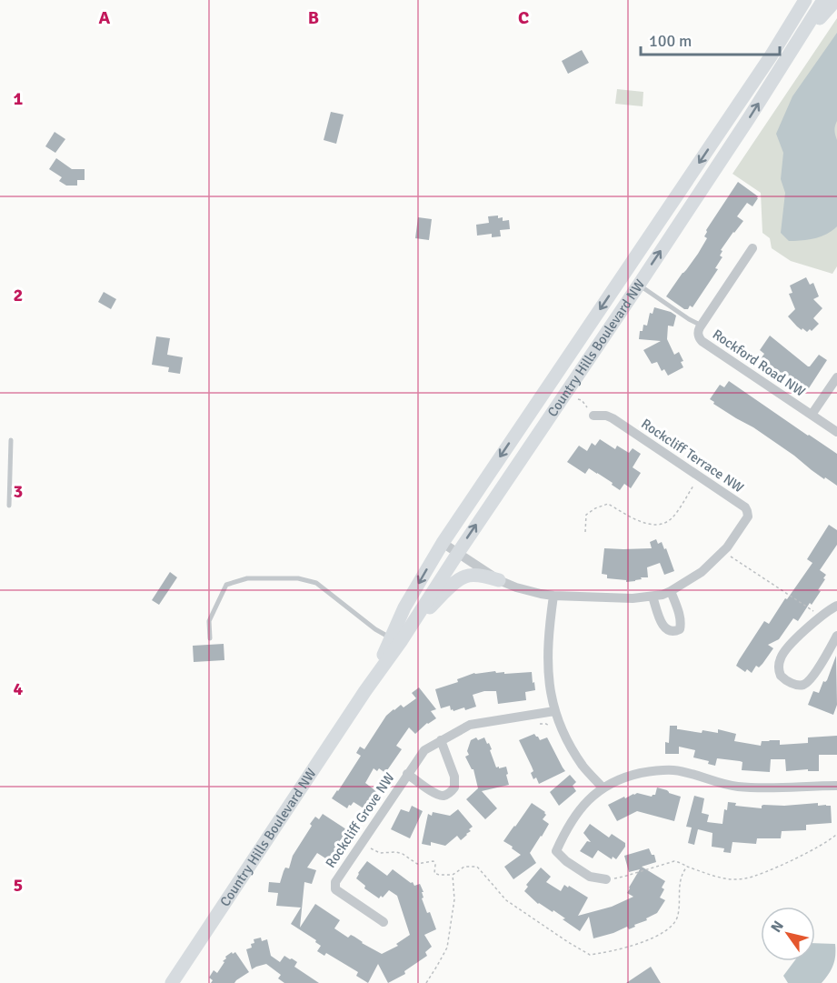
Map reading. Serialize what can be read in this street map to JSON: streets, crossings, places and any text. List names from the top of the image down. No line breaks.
{"streets":{"main road":["Country Hills Boulevard NW"],"street":["Rockford Road NW","Rockcliff Terrace NW","Rockcliff Grove NW"]},"crossings":[["Country Hills Boulevard NW","Rockcliff Terrace NW"]],"scale_bar":"100 m","north":"top left","grid":{"columns":["A","B","C"],"rows":["1","2","3","4","5"]}}
